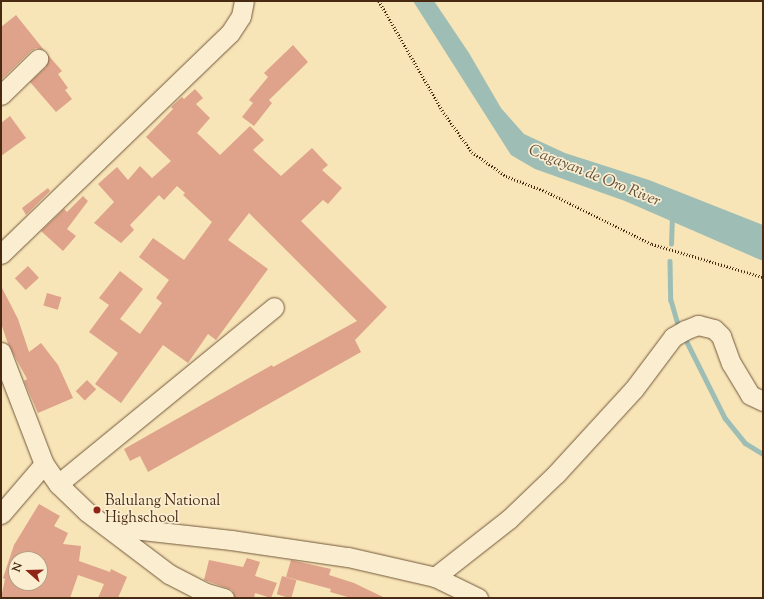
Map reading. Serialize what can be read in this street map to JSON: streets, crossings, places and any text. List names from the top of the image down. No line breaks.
{"water":["Cagayan de Oro River"],"places":["Balulang National Highschool"],"north":"left"}
